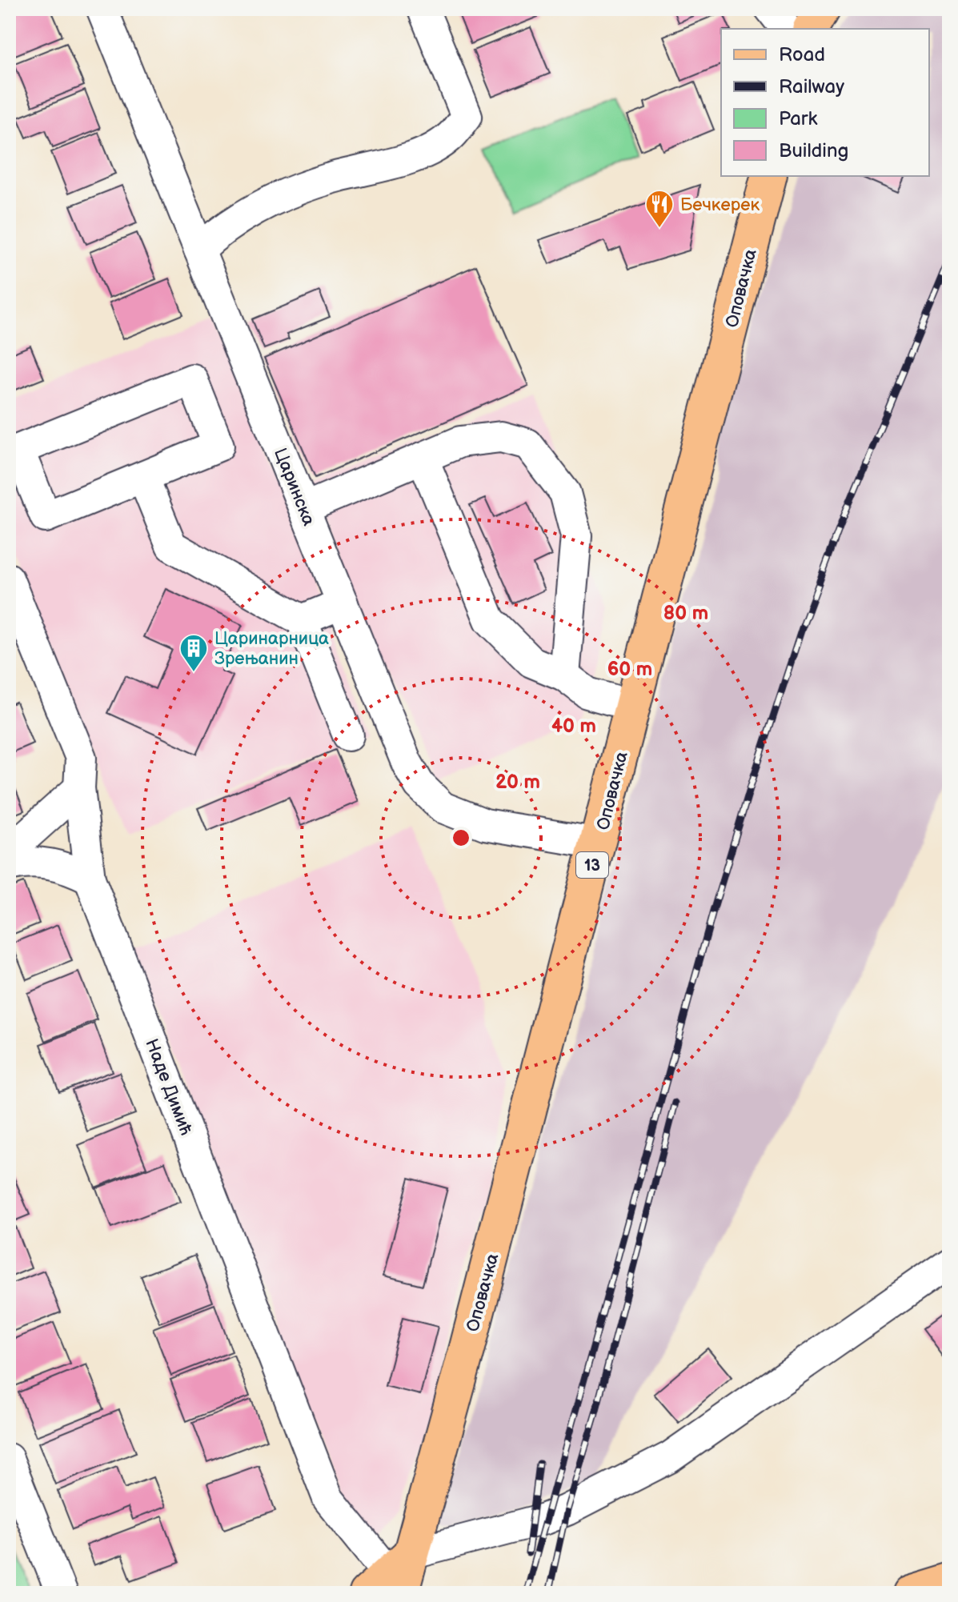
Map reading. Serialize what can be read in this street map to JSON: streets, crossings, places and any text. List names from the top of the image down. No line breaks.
{"streets":{"main road":["Оповачка","13"],"street":["Царинска","Наде Димић"]},"crossings":[["Оповачка","Царинска"],["Оповачка","Наде Димић"]],"places":{"restaurant":["Бечкерек"],"building":["Царинарница Зрењанин"]},"legend":["Road","Railway","Park","Building"],"rings":["80 m","60 m","40 m","20 m"]}
